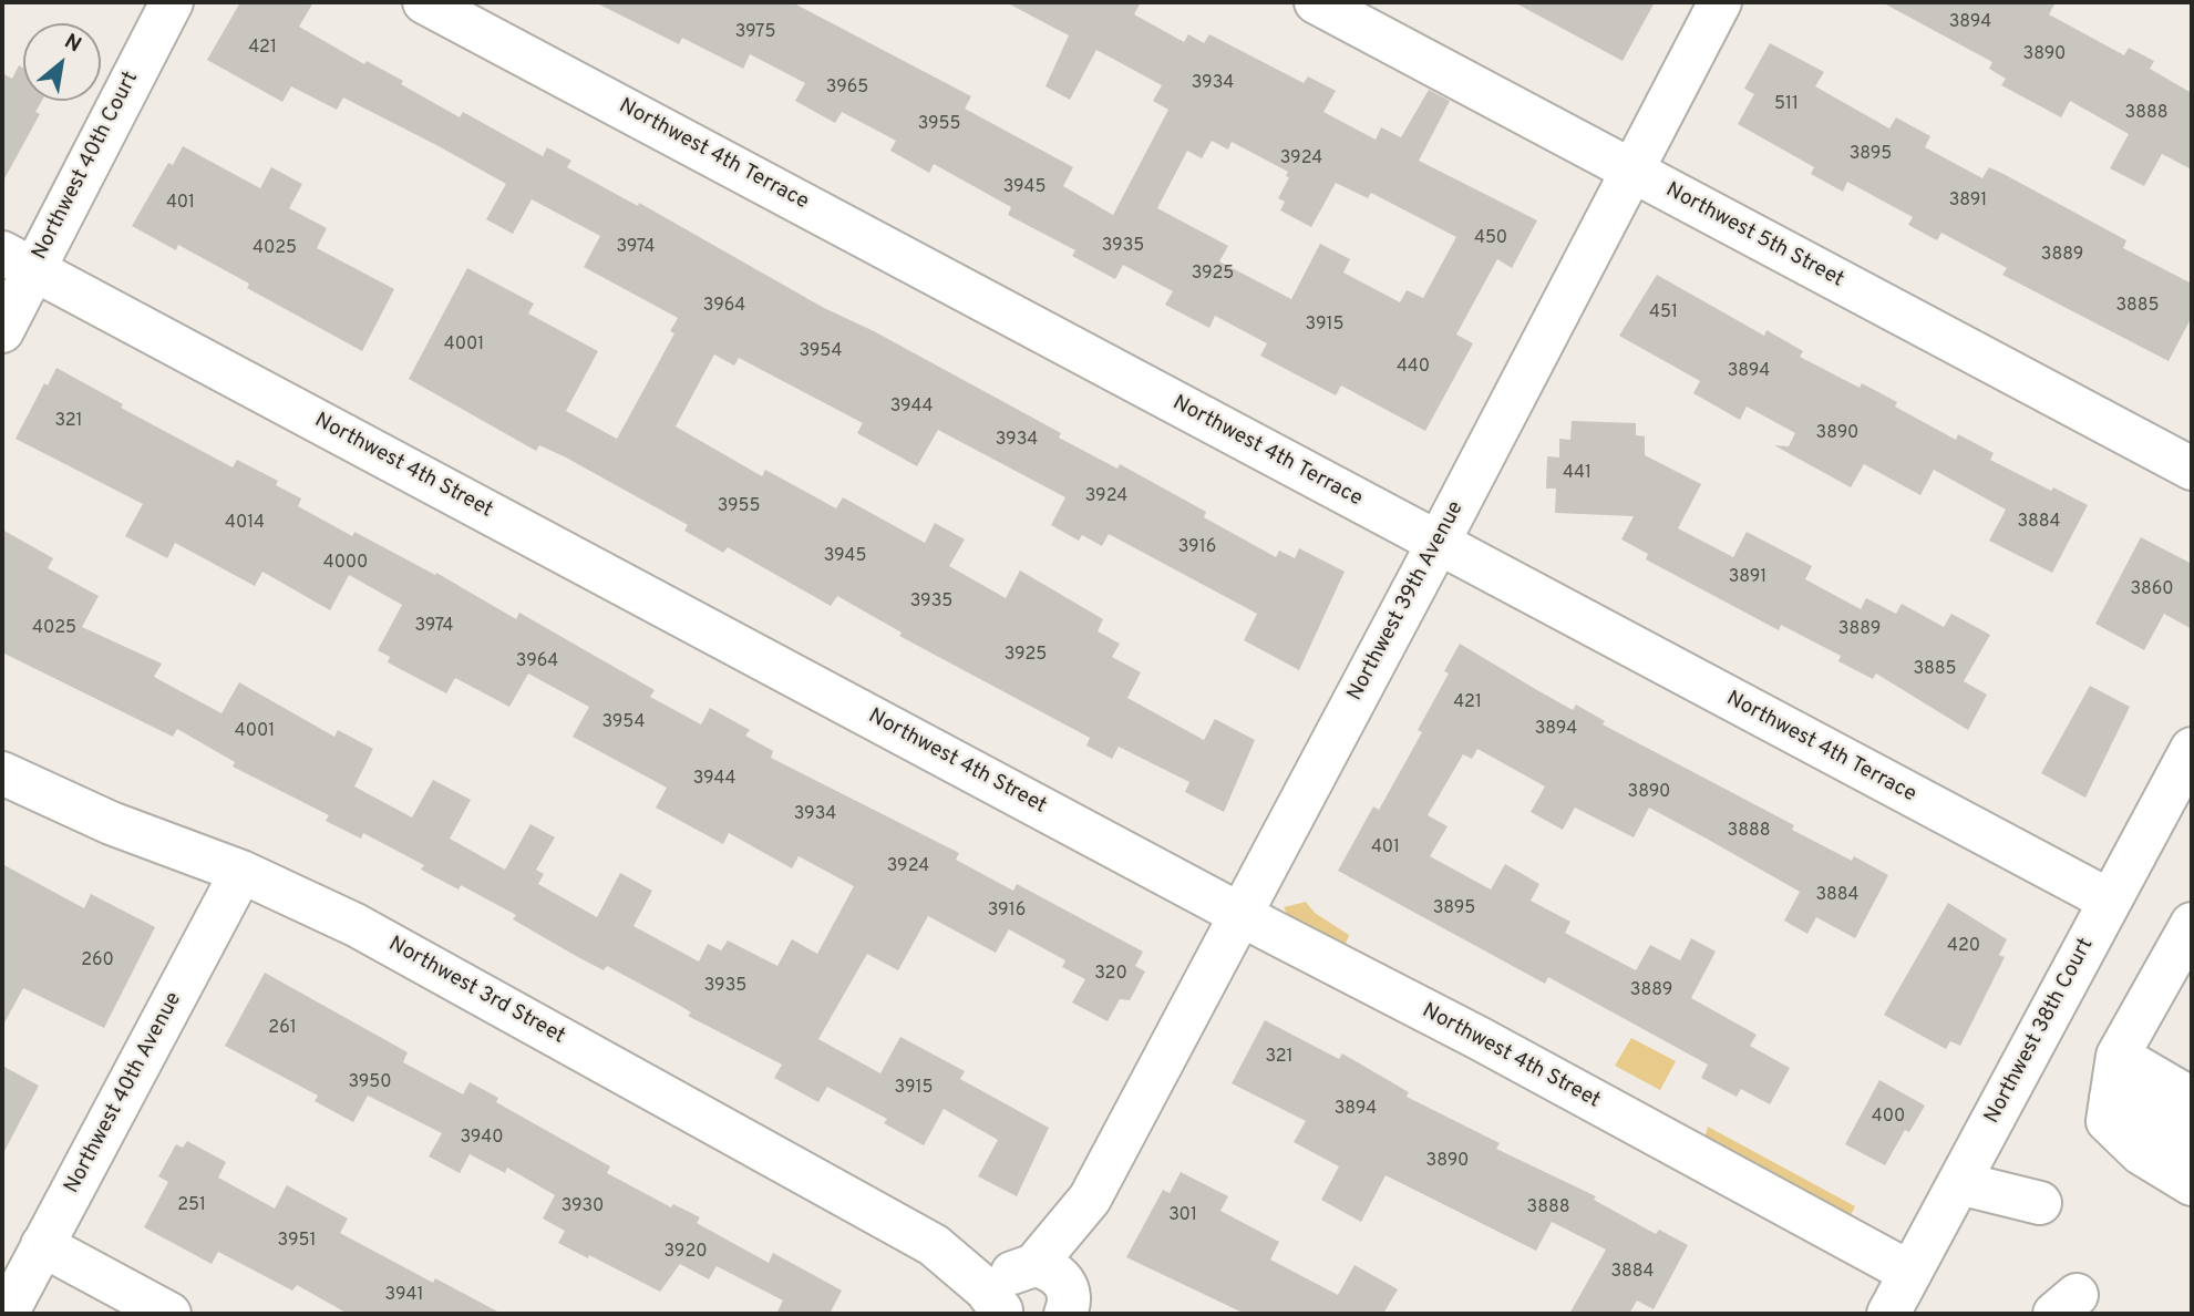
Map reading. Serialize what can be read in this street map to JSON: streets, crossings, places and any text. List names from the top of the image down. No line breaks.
{"streets":{"street":["Northwest 4th Terrace","Northwest 40th Court","Northwest 5th Street","Northwest 4th Street","Northwest 39th Avenue","Northwest 3rd Street","Northwest 38th Court","Northwest 40th Avenue"]},"crossings":[["Northwest 4th Terrace","Northwest 39th Avenue"],["Northwest 4th Terrace","Northwest 38th Court"],["Northwest 40th Court","Northwest 4th Street"],["Northwest 5th Street","Northwest 39th Avenue"],["Northwest 4th Street","Northwest 39th Avenue"],["Northwest 4th Street","Northwest 38th Court"],["Northwest 39th Avenue","Northwest 3rd Street"],["Northwest 3rd Street","Northwest 40th Avenue"]],"house_numbers":["3894","3975","421","3890","3934","3965","511","3888","3955","3895","3924","3945","3891","401","450","3935","3974","4025","3889","3925","3964","3885","451","3915","4001","3954","440","3894","3944","321","3890","3934","441","3924","3955","3884","4014","3916","3945","4000","3891","3860","3935","3974","4025","3889","3925","3964","3885","421","3954","3894","4001","3944","3890","3934","3888","401","3924","3884","3895","3916","420","260","320","3935","3889","261","321","3950","3915","3894","400","3940","3890","251","3930","3888","301","3951","3920","3884","3941"],"north":"top right"}
